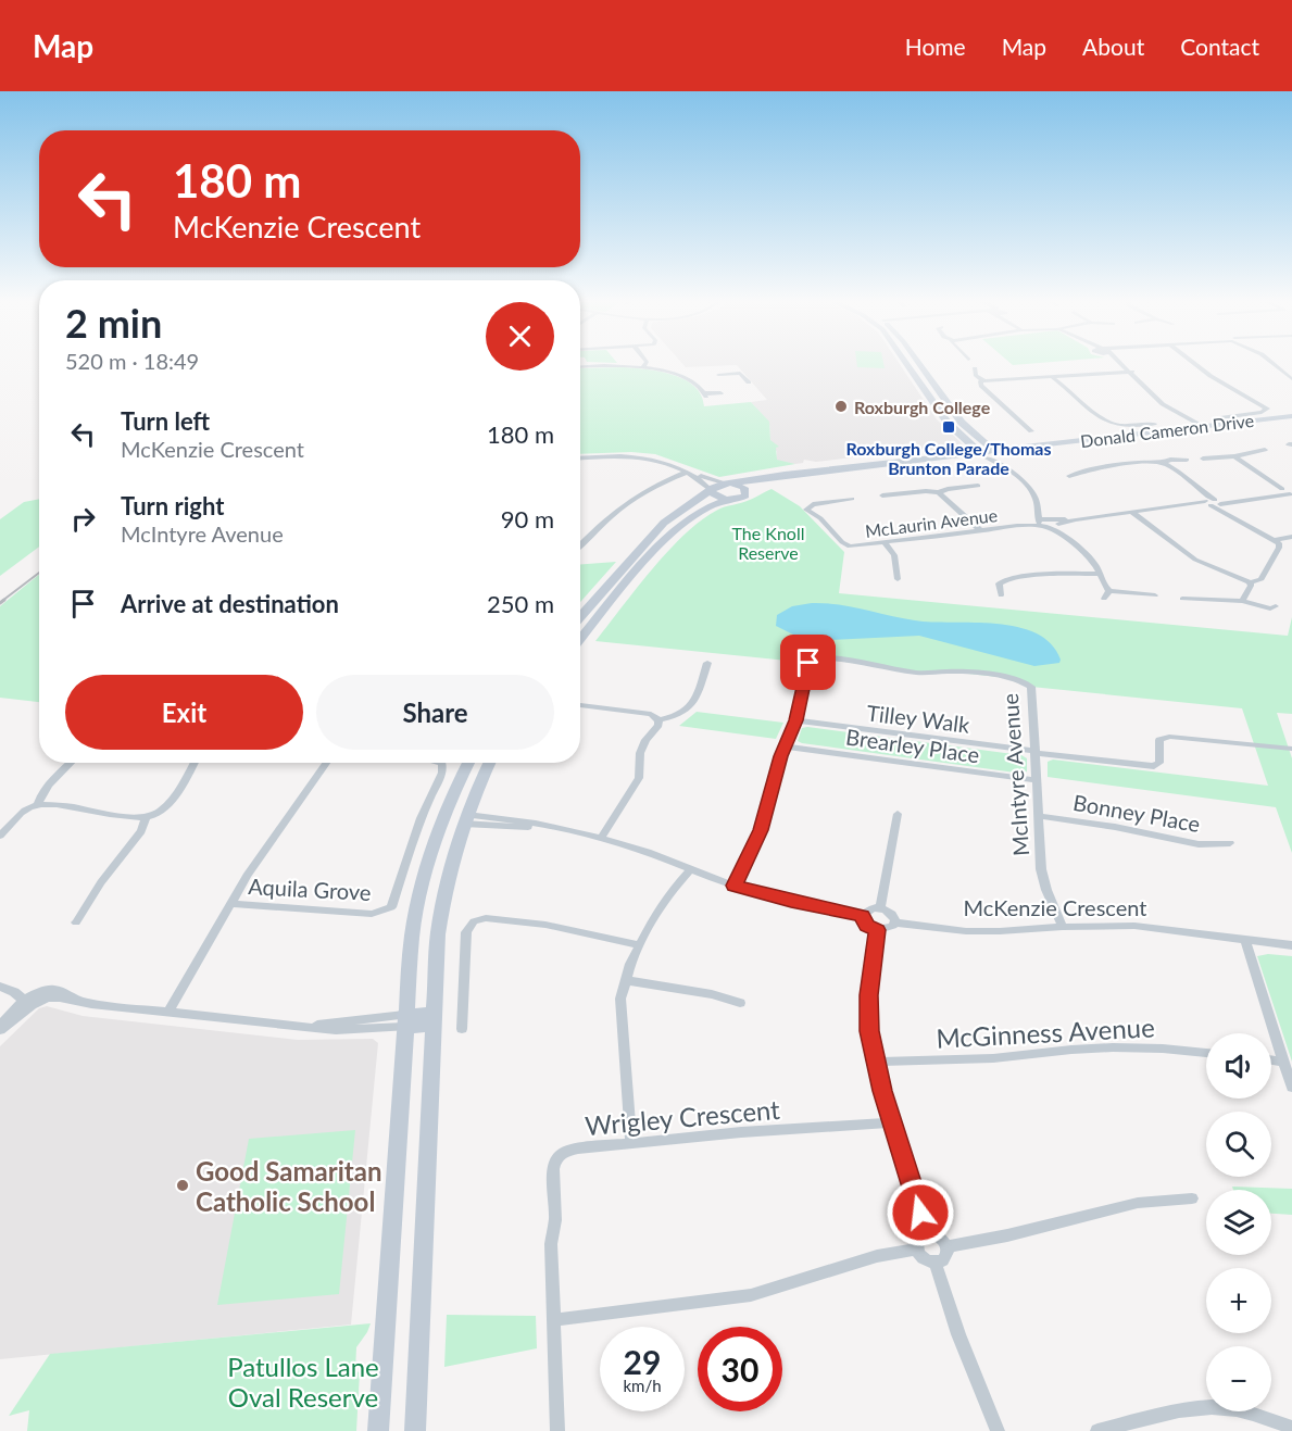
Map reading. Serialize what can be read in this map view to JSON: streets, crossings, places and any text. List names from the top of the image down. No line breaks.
{"streets":{"street":["Donald Cameron Drive","McLaurin Avenue","Tilley Walk","Brearley Place","McIntyre Avenue","Bonney Place","Aquila Grove","McKenzie Crescent","McGinness Avenue","Wrigley Crescent"]},"crossings":[["Tilley Walk","McIntyre Avenue"],["Brearley Place","McIntyre Avenue"],["McIntyre Avenue","Bonney Place"],["McIntyre Avenue","McKenzie Crescent"]],"parks":["The Knoll Reserve","Patullos Lane Oval Reserve"],"places":{"other":["Roxburgh College","Good Samaritan Catholic School"],"transit":["Roxburgh College/Thomas Brunton Parade"]},"page":{"header":"Map","nav":["Home","Map","About","Contact"],"turn":["180 m","McKenzie Crescent"],"heading":["2 min","520 m · 18:49"],"list":[{"name":"Turn left","note":"McKenzie Crescent","value":"180 m"},{"name":"Turn right","note":"McIntyre Avenue","value":"90 m"},{"name":"Arrive at destination","value":"250 m"}],"buttons":["Exit","Share"],"map_buttons":["+","−"],"speed":"29 km/h","limit":"30"}}
